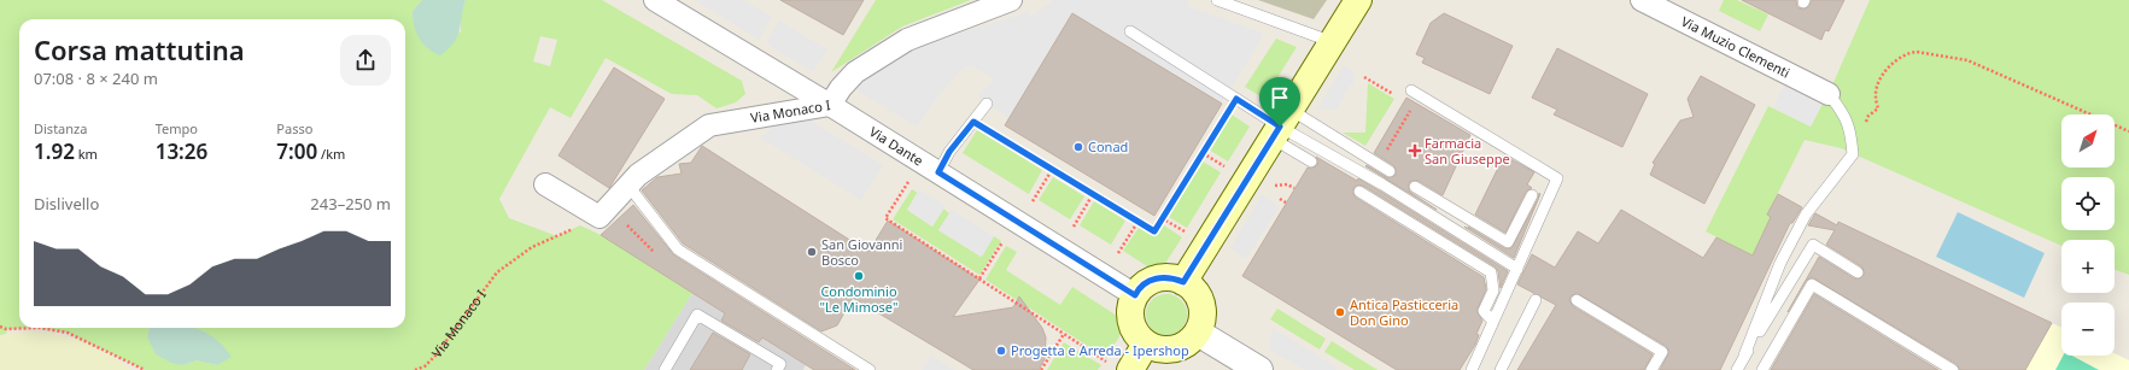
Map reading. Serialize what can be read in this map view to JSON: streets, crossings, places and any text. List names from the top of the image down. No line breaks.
{"streets":{"street":["Via Muzio Clementi","Via Monaco I","Via Dante"]},"crossings":[["Via Monaco I","Via Dante"]],"places":{"other":["Conad","San Giovanni Bosco","Condominio \"Le Mimose\"","Antica Pasticceria Don Gino","Progetta e Arreda - Ipershop"],"health":["Farmacia San Giuseppe"]},"north":"top right","page":{"heading":["Corsa mattutina","07:08 · 8 × 240 m"],"stats":[["Distanza","1.92 km"],["Tempo","13:26"],["Passo","7:00 /km"]],"map_buttons":["+","−"],"chart":["Dislivello","243–250 m"]}}
